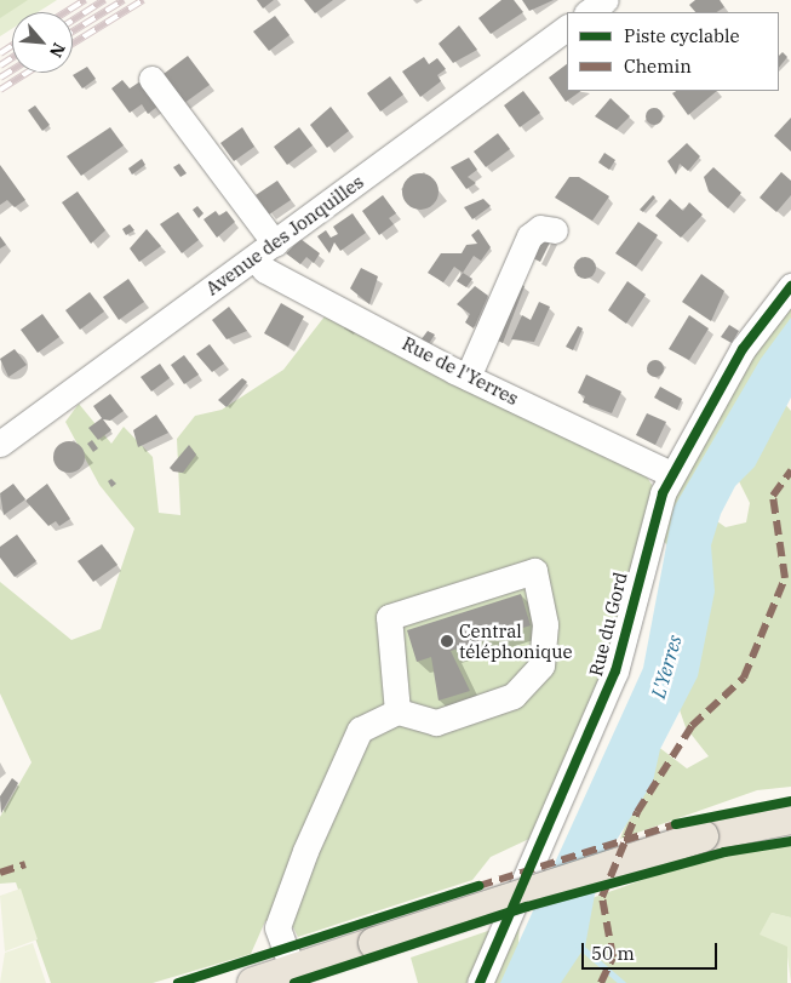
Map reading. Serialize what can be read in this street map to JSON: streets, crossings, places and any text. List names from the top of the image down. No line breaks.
{"streets":{"street":["Avenue des Jonquilles","Rue de l'Yerres","Rue du Gord"]},"crossings":[["Avenue des Jonquilles","Rue de l'Yerres"],["Rue de l'Yerres","Rue du Gord"]],"water":["L'Yerres"],"places":["Central téléphonique"],"legend":["Piste cyclable","Chemin"],"scale_bar":"50 m","north":"bottom right"}
